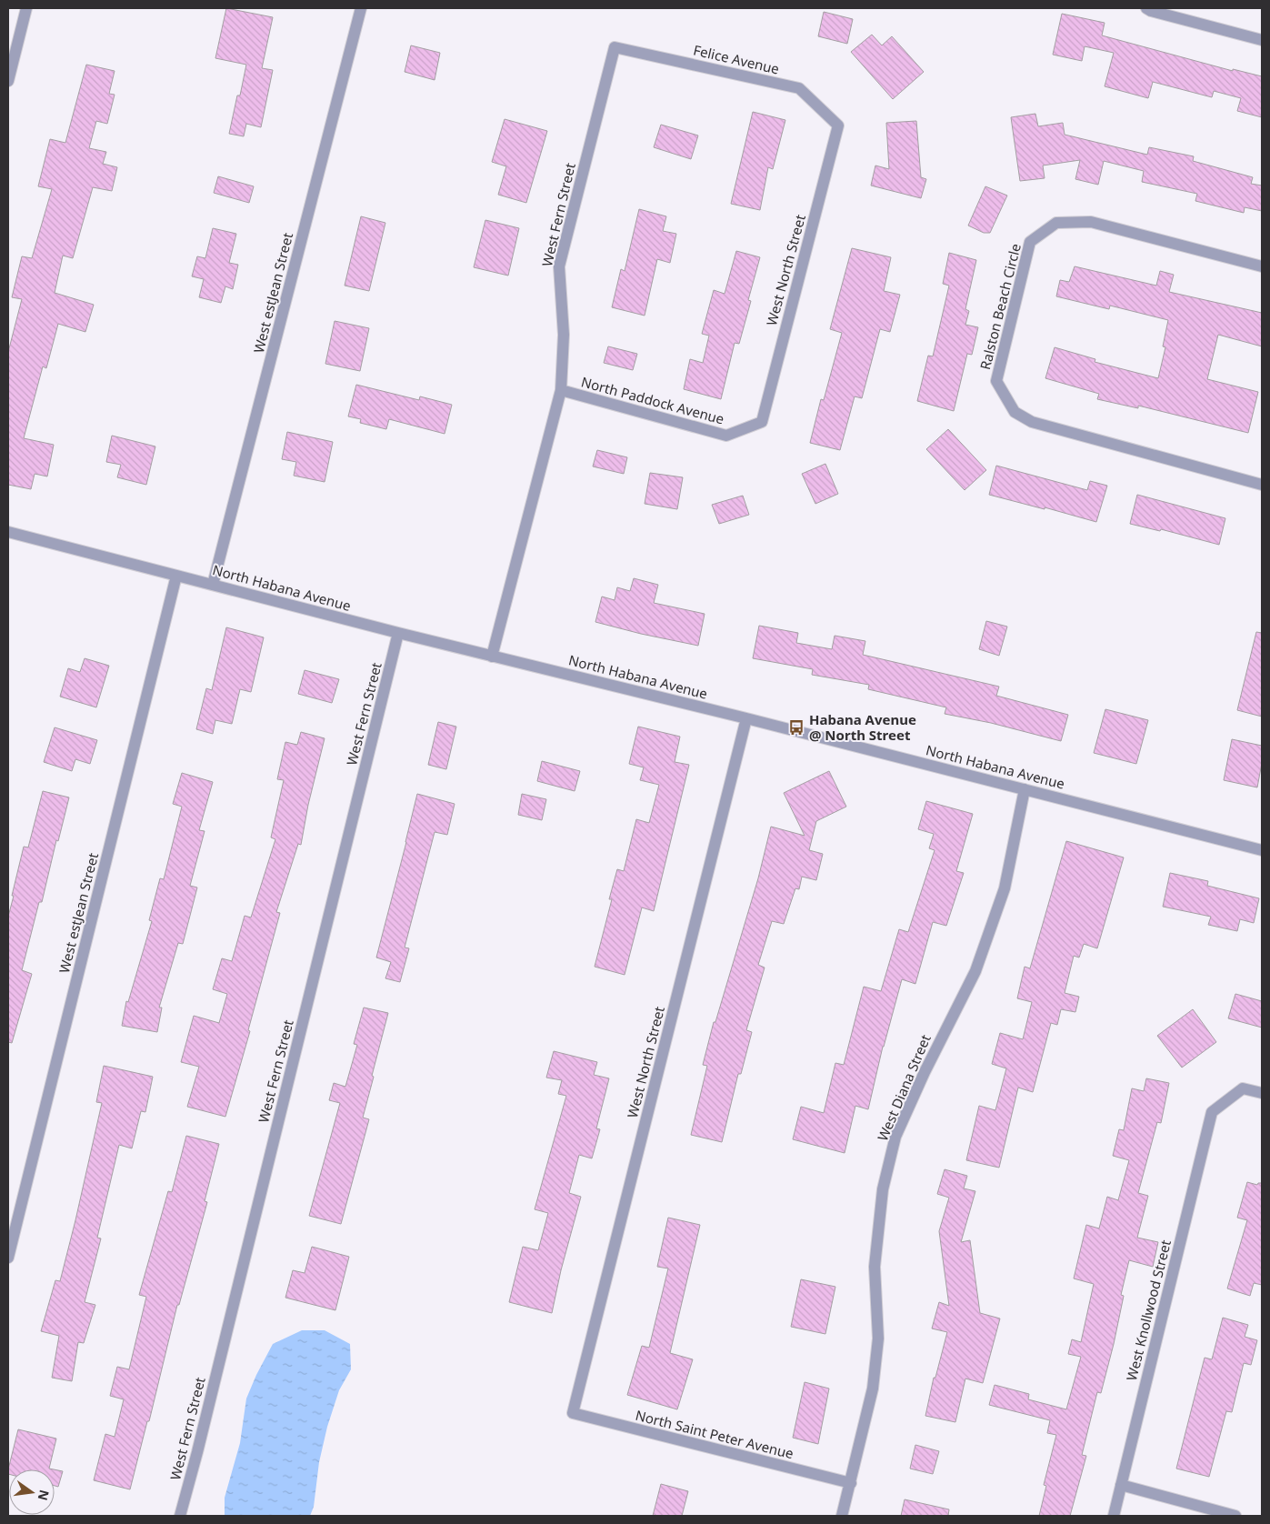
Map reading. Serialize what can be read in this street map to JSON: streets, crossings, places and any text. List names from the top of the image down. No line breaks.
{"streets":{"street":["Felice Avenue","West Fern Street","West North Street","West estJean Street","Ralston Beach Circle","North Paddock Avenue","North Habana Avenue","West Diana Street","West Knollwood Street","North Saint Peter Avenue"]},"crossings":[["Felice Avenue","West Fern Street"],["Felice Avenue","West North Street"],["West Fern Street","North Paddock Avenue"],["West Fern Street","North Habana Avenue"],["West North Street","North Paddock Avenue"],["West North Street","North Habana Avenue"],["West North Street","North Saint Peter Avenue"],["West estJean Street","North Habana Avenue"],["North Habana Avenue","West Diana Street"],["West Diana Street","North Saint Peter Avenue"]],"places":{"bus stop":["Habana Avenue @ North Street"]},"north":"right"}
